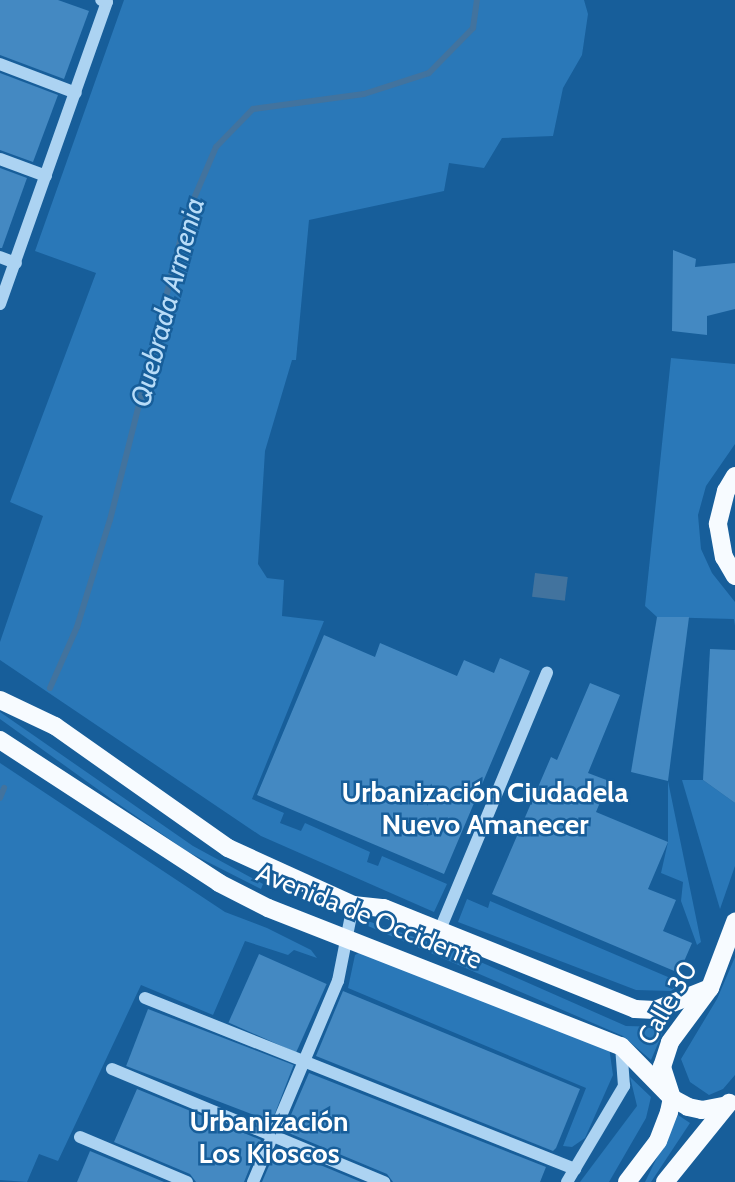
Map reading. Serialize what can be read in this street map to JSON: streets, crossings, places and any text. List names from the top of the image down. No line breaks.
{"streets":{"main road":["Avenida de Occidente","Calle 30"]},"crossings":[["Avenida de Occidente","Calle 30"]],"districts":["Urbanización Ciudadela Nuevo Amanecer","Urbanización Los Kioscos"],"water":["Quebrada Armenia"]}
